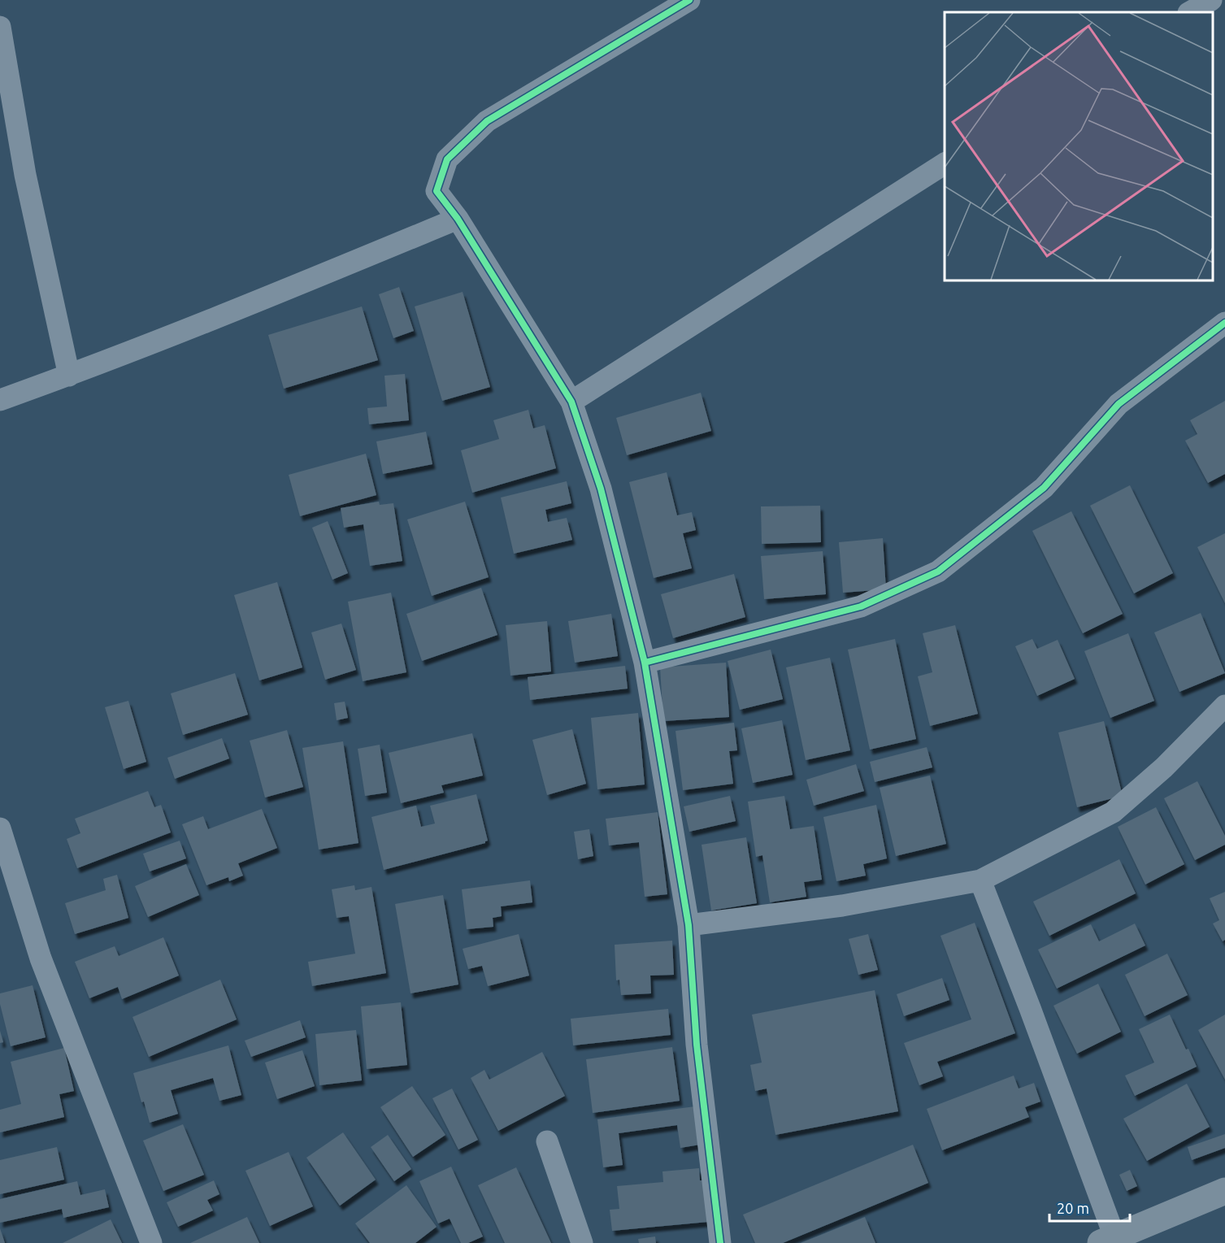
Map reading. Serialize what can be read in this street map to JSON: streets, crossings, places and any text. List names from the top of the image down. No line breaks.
{"scale_bar":"20 m"}
